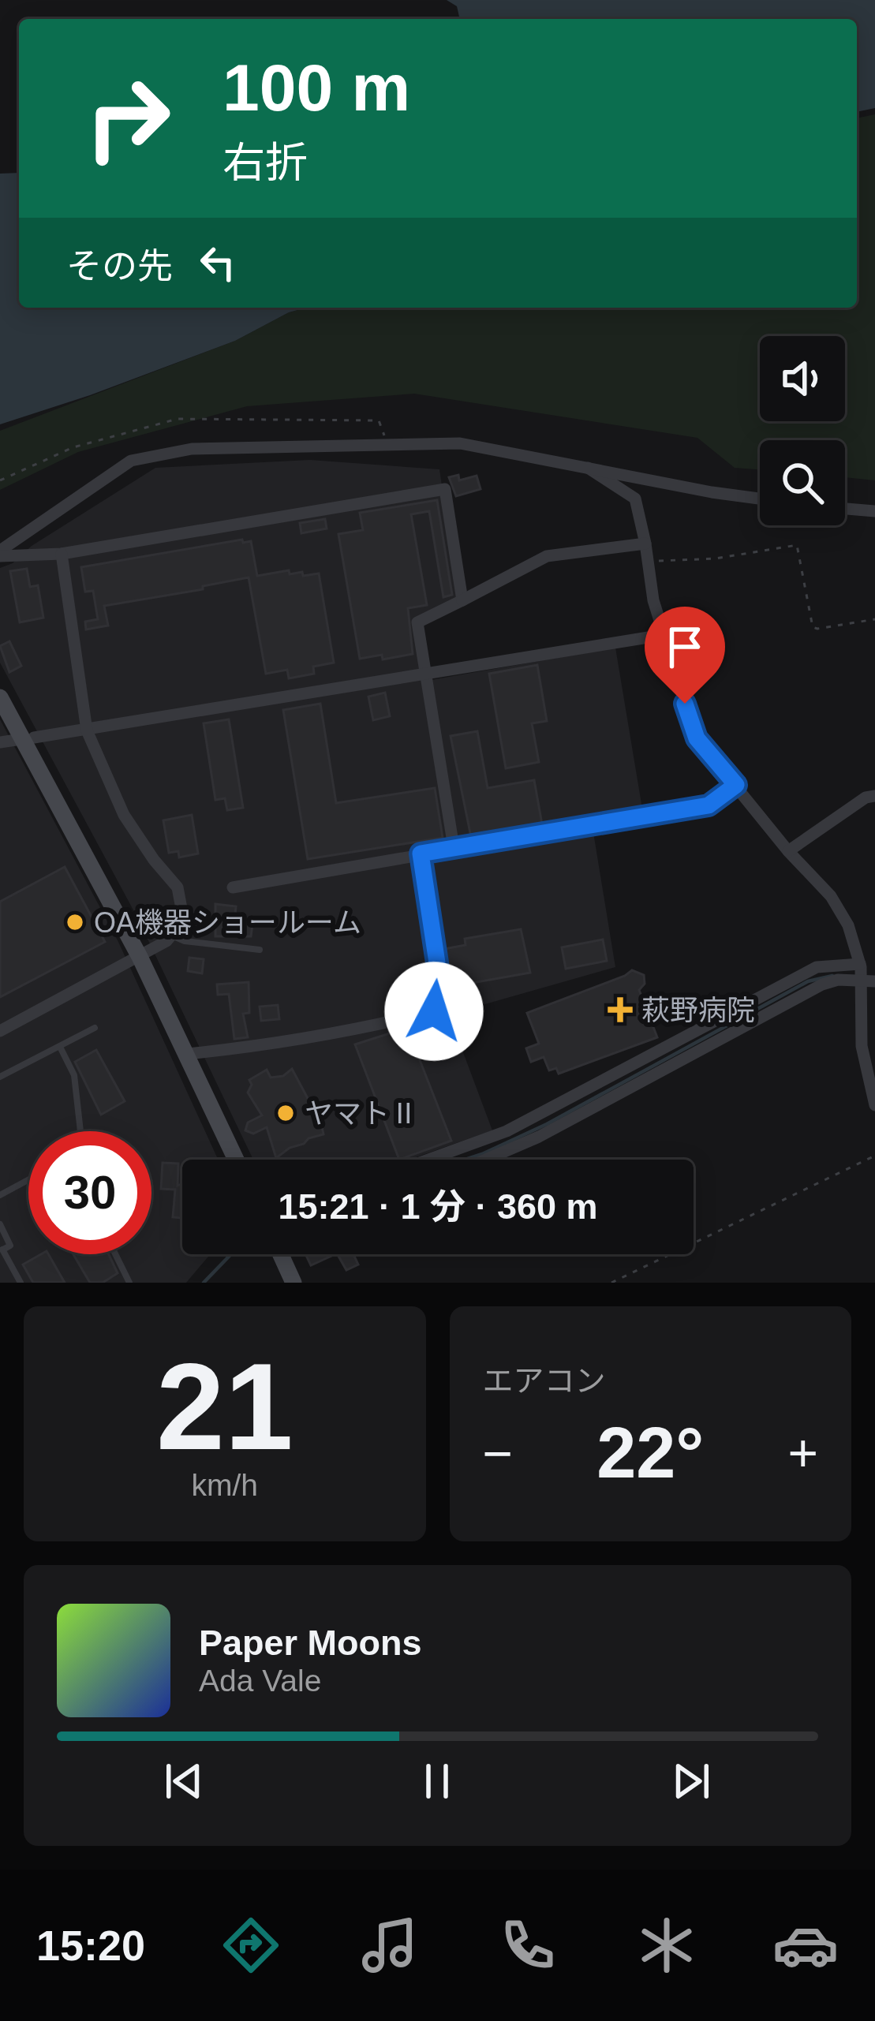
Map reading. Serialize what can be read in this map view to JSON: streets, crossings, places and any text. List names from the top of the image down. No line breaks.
{"places":{"other":["OA機器ショールーム","ヤマトⅡ"],"health":["萩野病院"]},"page":{"turn":["100 m","右折"],"then":"その先","limit":"30","trip":"15:21 · 1 分 · 360 m","tile":[["21","km/h"],"エアコン"],"heat":["−","22°","+"],"song":["Paper Moons","Ada Vale"],"tabs":"15:20"}}
